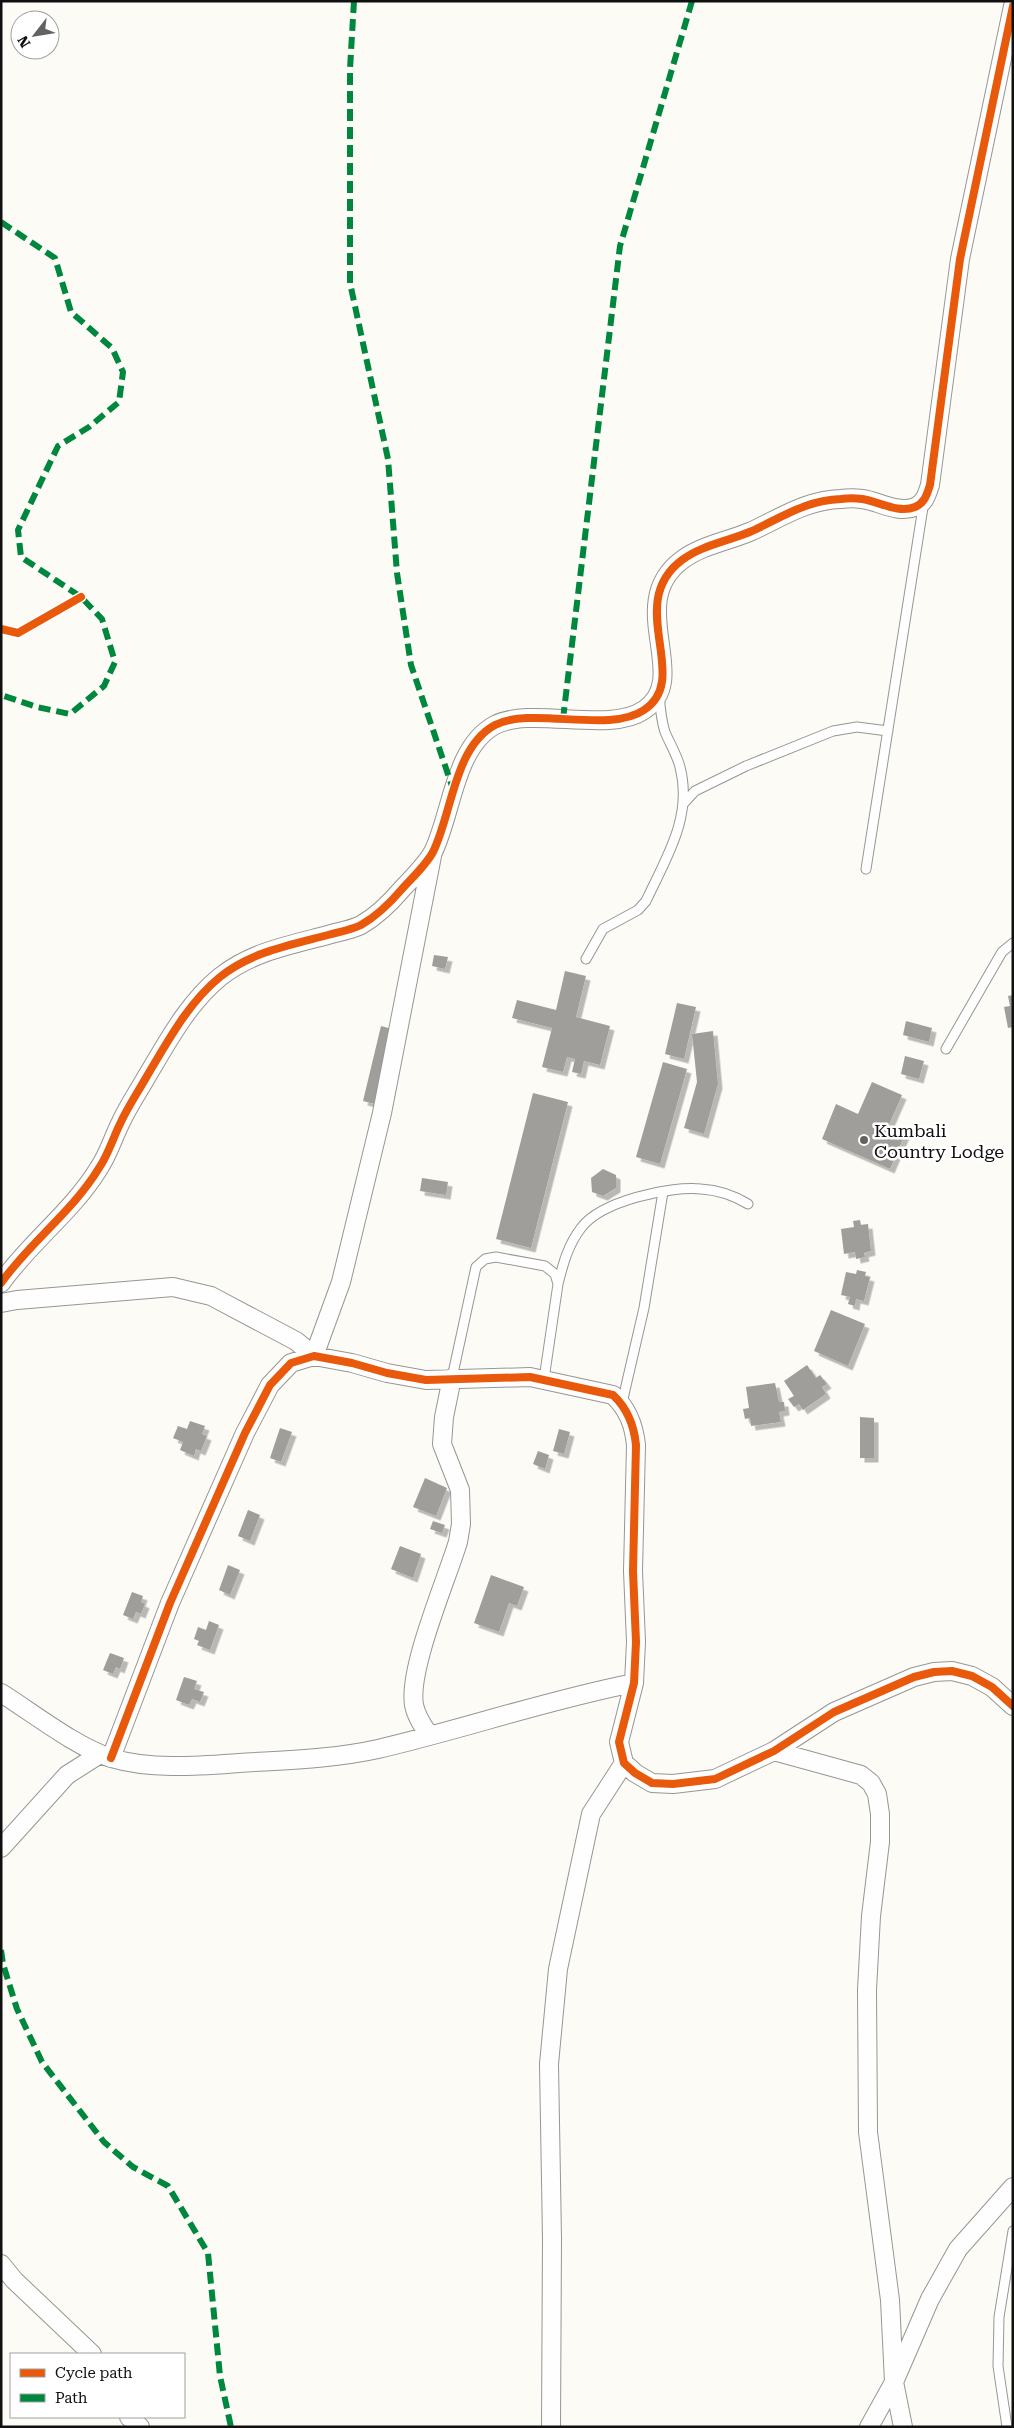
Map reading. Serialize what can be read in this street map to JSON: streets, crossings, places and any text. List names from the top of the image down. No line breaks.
{"places":["Kumbali Country Lodge"],"legend":["Cycle path","Path"],"north":"bottom left"}
